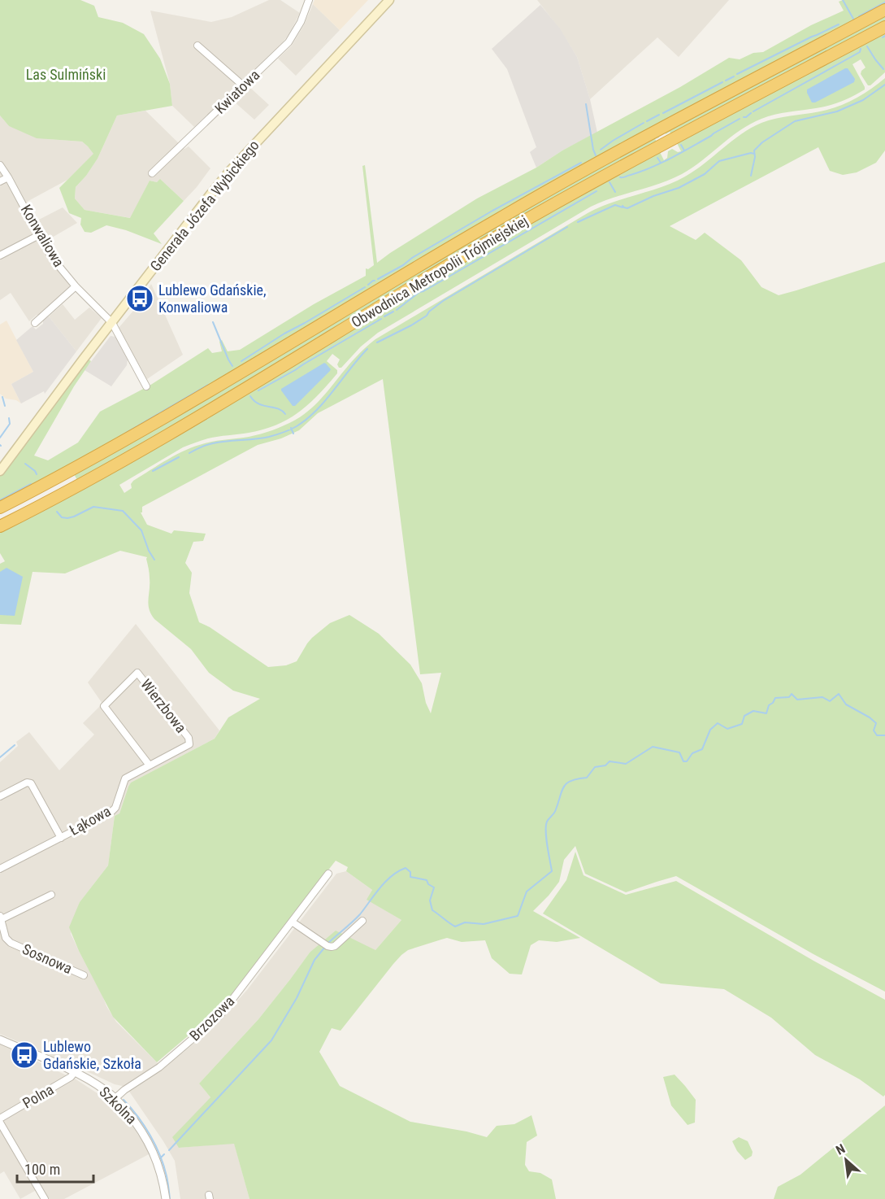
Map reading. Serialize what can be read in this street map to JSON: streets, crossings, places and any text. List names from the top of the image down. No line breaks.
{"streets":{"highway":["Obwodnica Metropolii Trójmiejskiej"],"main road":["Generała Józefa Wybickiego"],"street":["Kwiatowa","Konwaliowa","Wierzbowa","Łąkowa","Sosnowa","Brzozowa","Polna","Szkolna"]},"crossings":[["Generała Józefa Wybickiego","Konwaliowa"],["Wierzbowa","Łąkowa"],["Brzozowa","Szkolna"],["Polna","Szkolna"]],"parks":["Las Sulmiński"],"places":{"bus stop":["Lublewo Gdańskie, Konwaliowa","Lublewo Gdańskie, Szkoła"]},"scale_bar":"100 m","north":"top left"}
